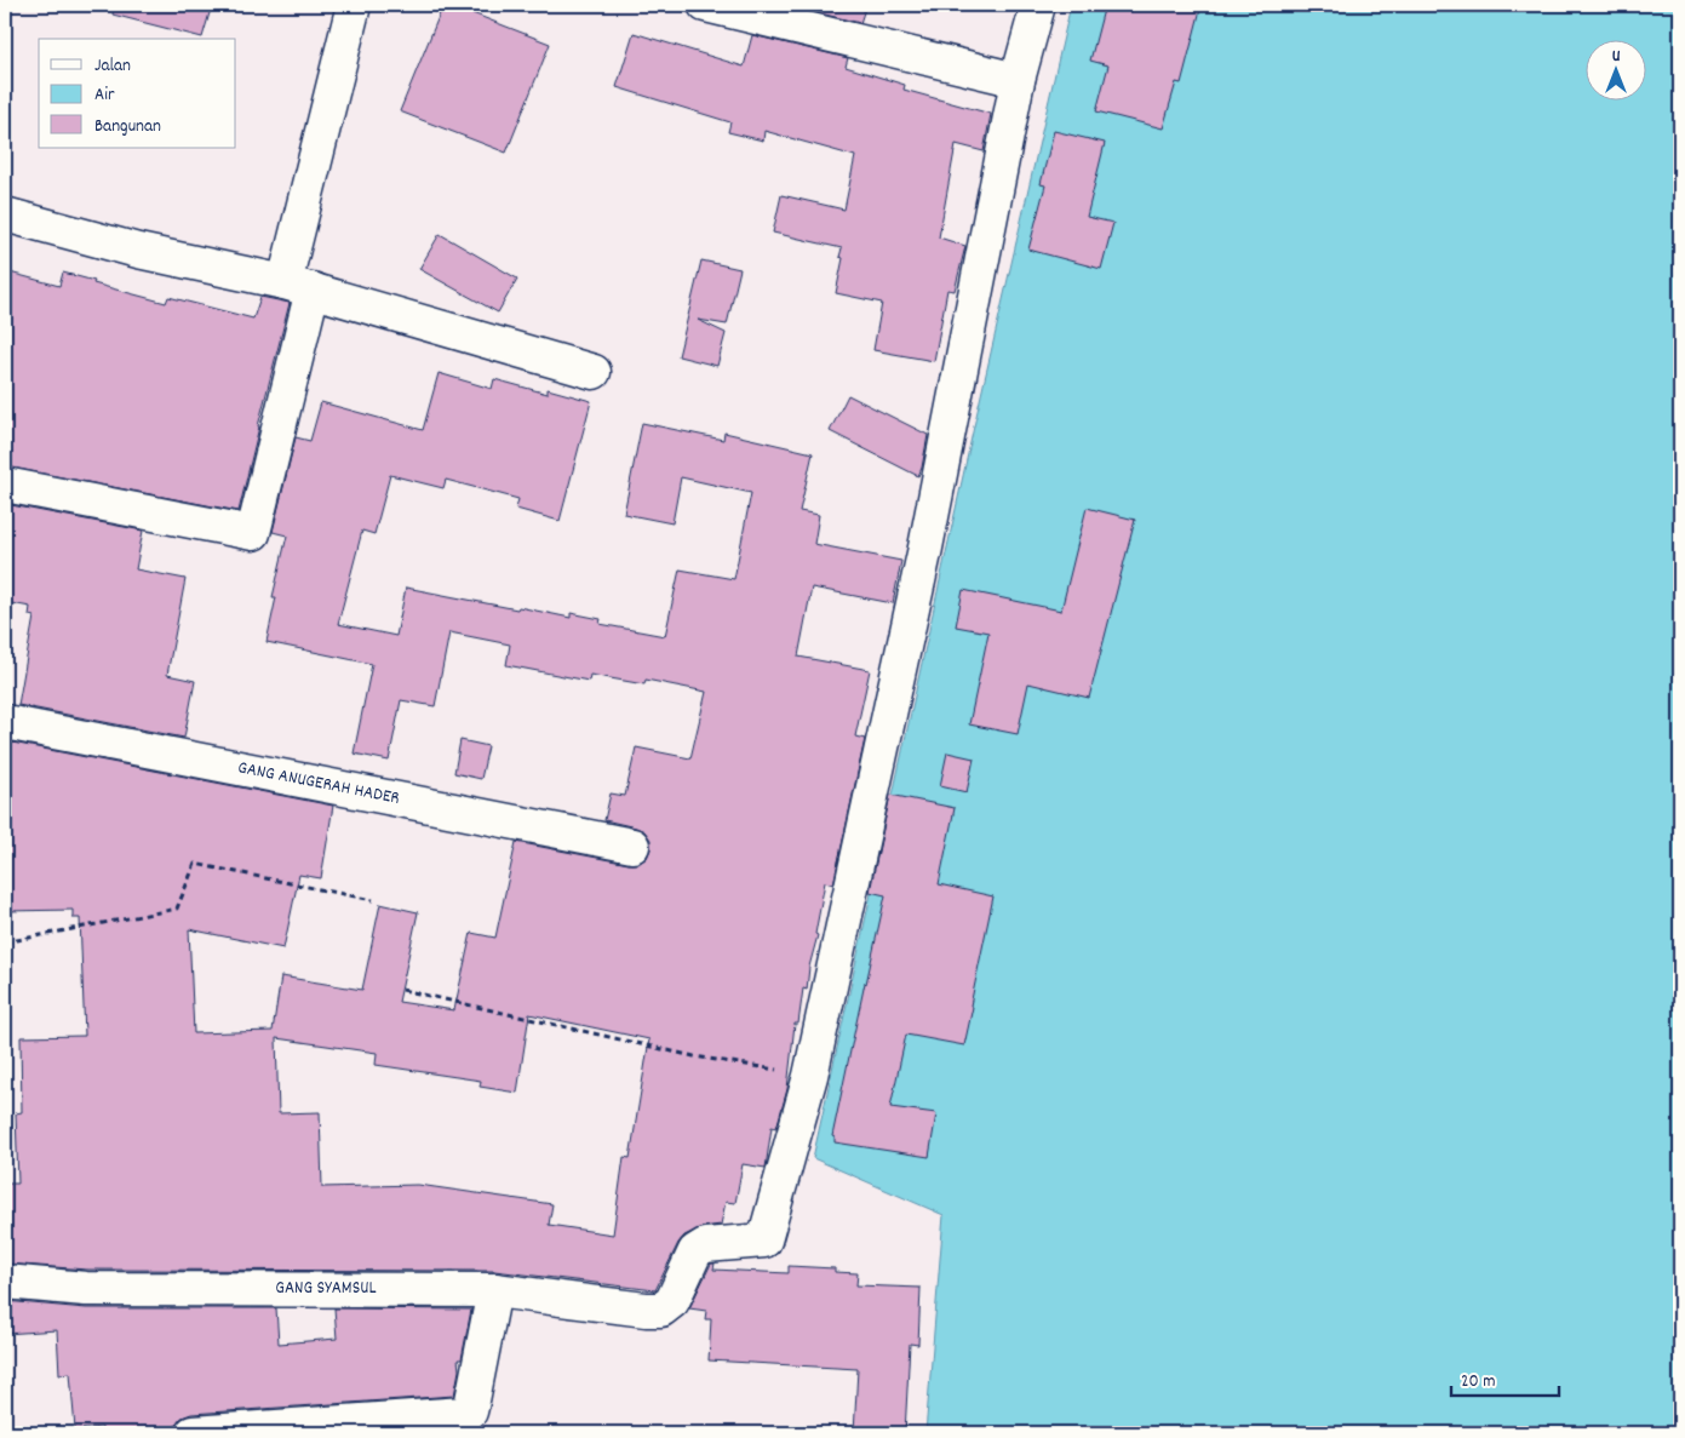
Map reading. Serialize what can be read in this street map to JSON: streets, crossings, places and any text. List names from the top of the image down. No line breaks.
{"streets":{"street":["GANG ANUGERAH HADER","GANG SYAMSUL"]},"legend":["Jalan","Air","Bangunan"],"scale_bar":"20 m","north":"top"}
